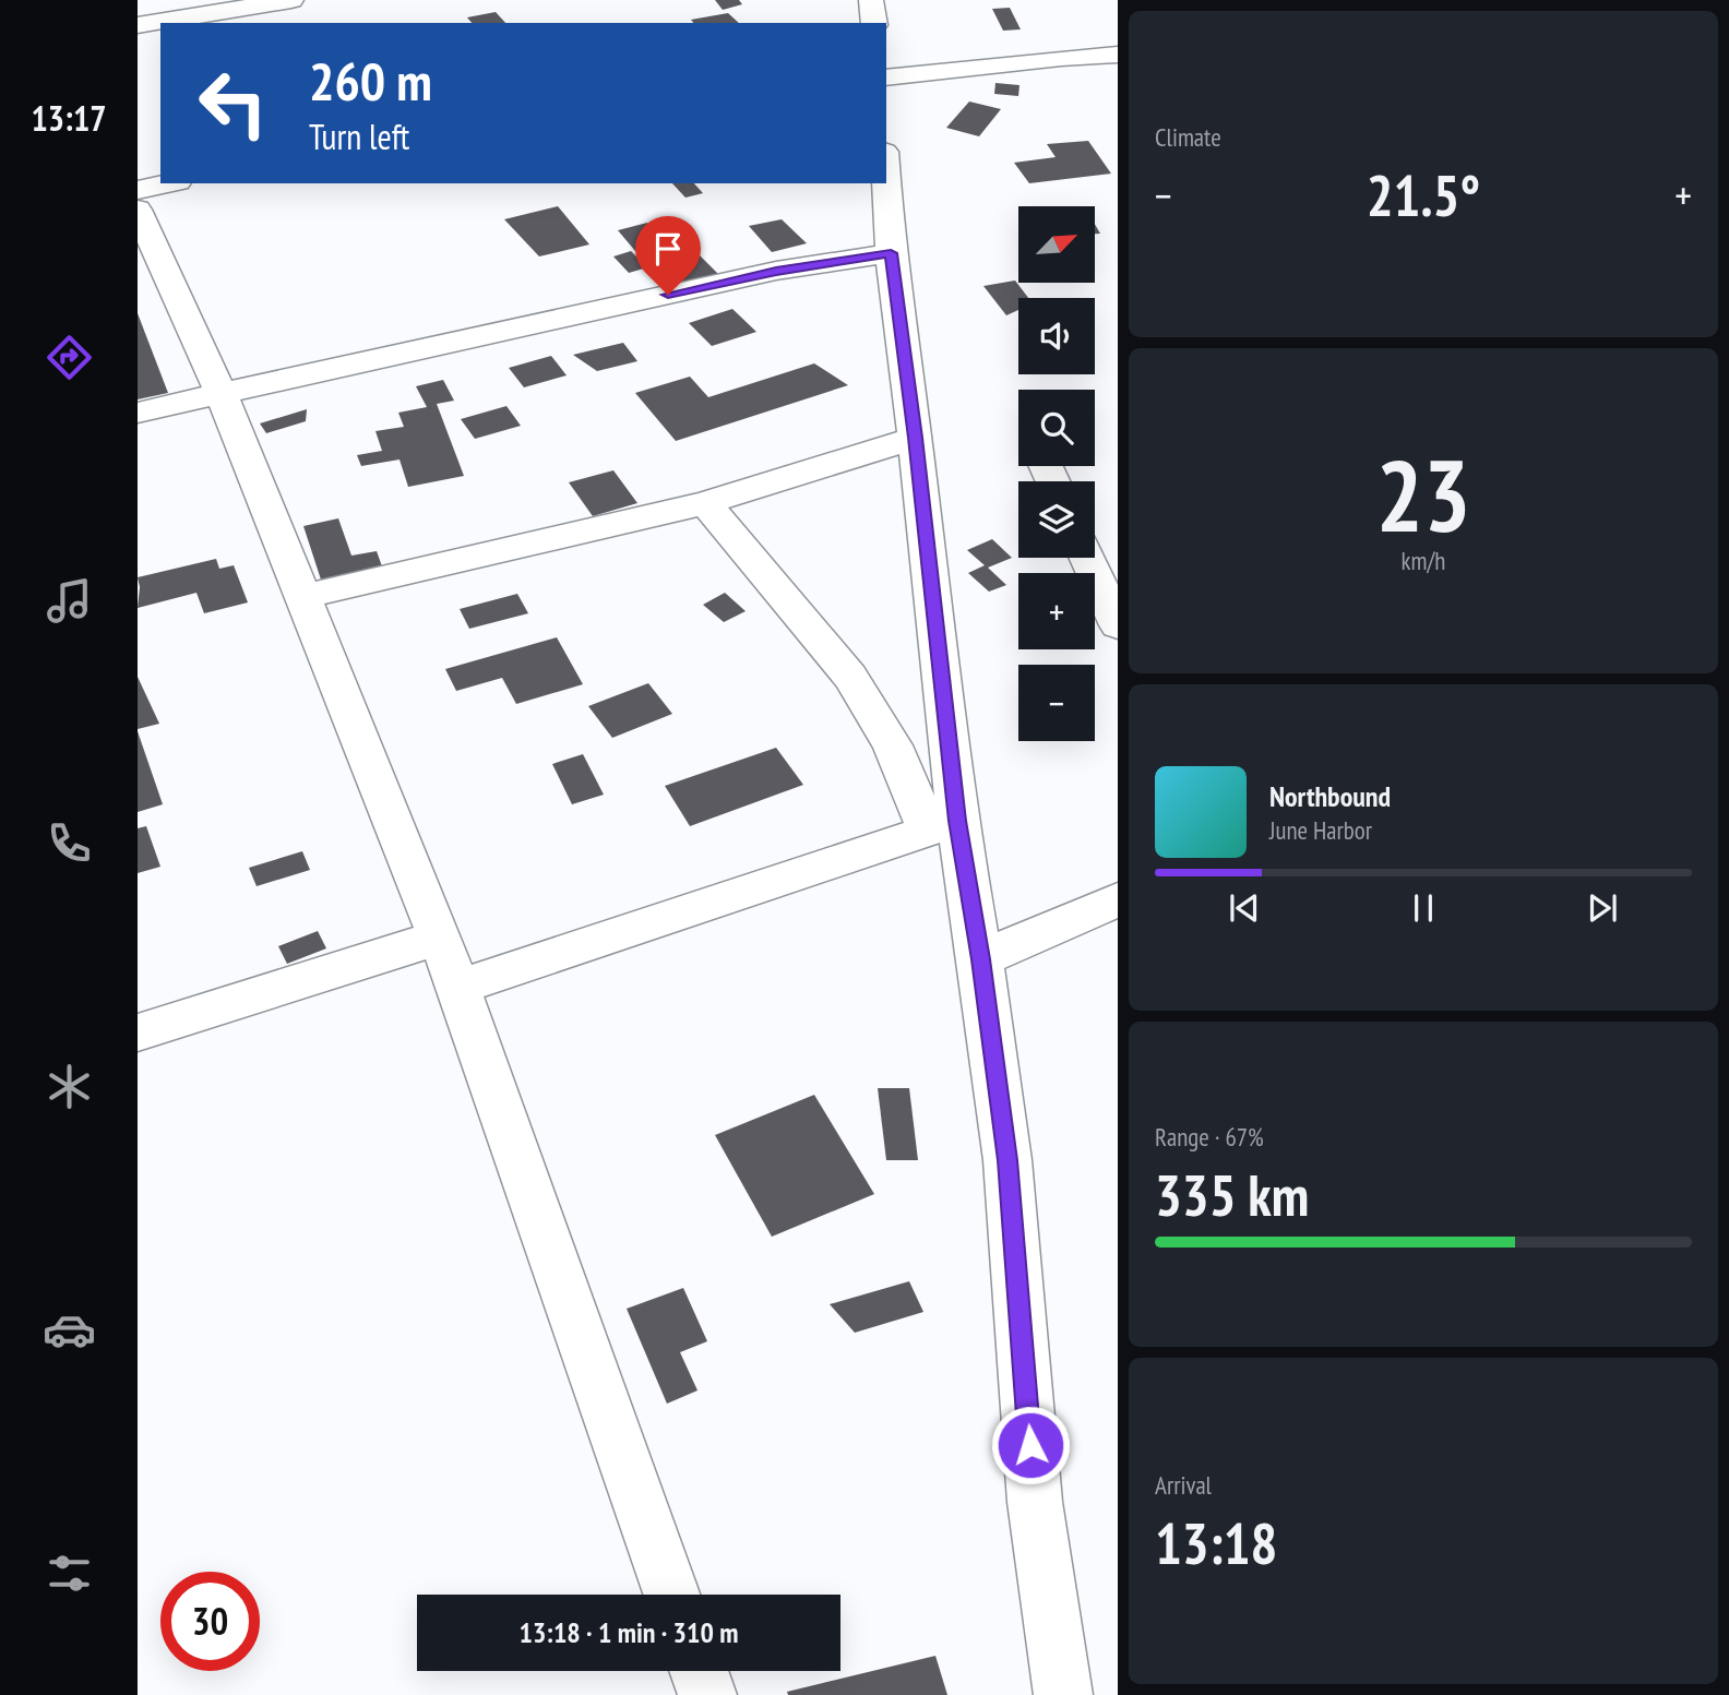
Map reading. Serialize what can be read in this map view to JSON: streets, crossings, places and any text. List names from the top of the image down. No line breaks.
{"north":"top right","page":{"tabs":"13:17","tile":["Climate",["23","km/h"],["Range · 67%","335 km"],["Arrival","13:18"]],"turn":["260 m","Turn left"],"heat":["−","21.5°","+"],"map_buttons":["+","−"],"song":["Northbound","June Harbor"],"limit":"30","trip":"13:18 · 1 min · 310 m"}}
